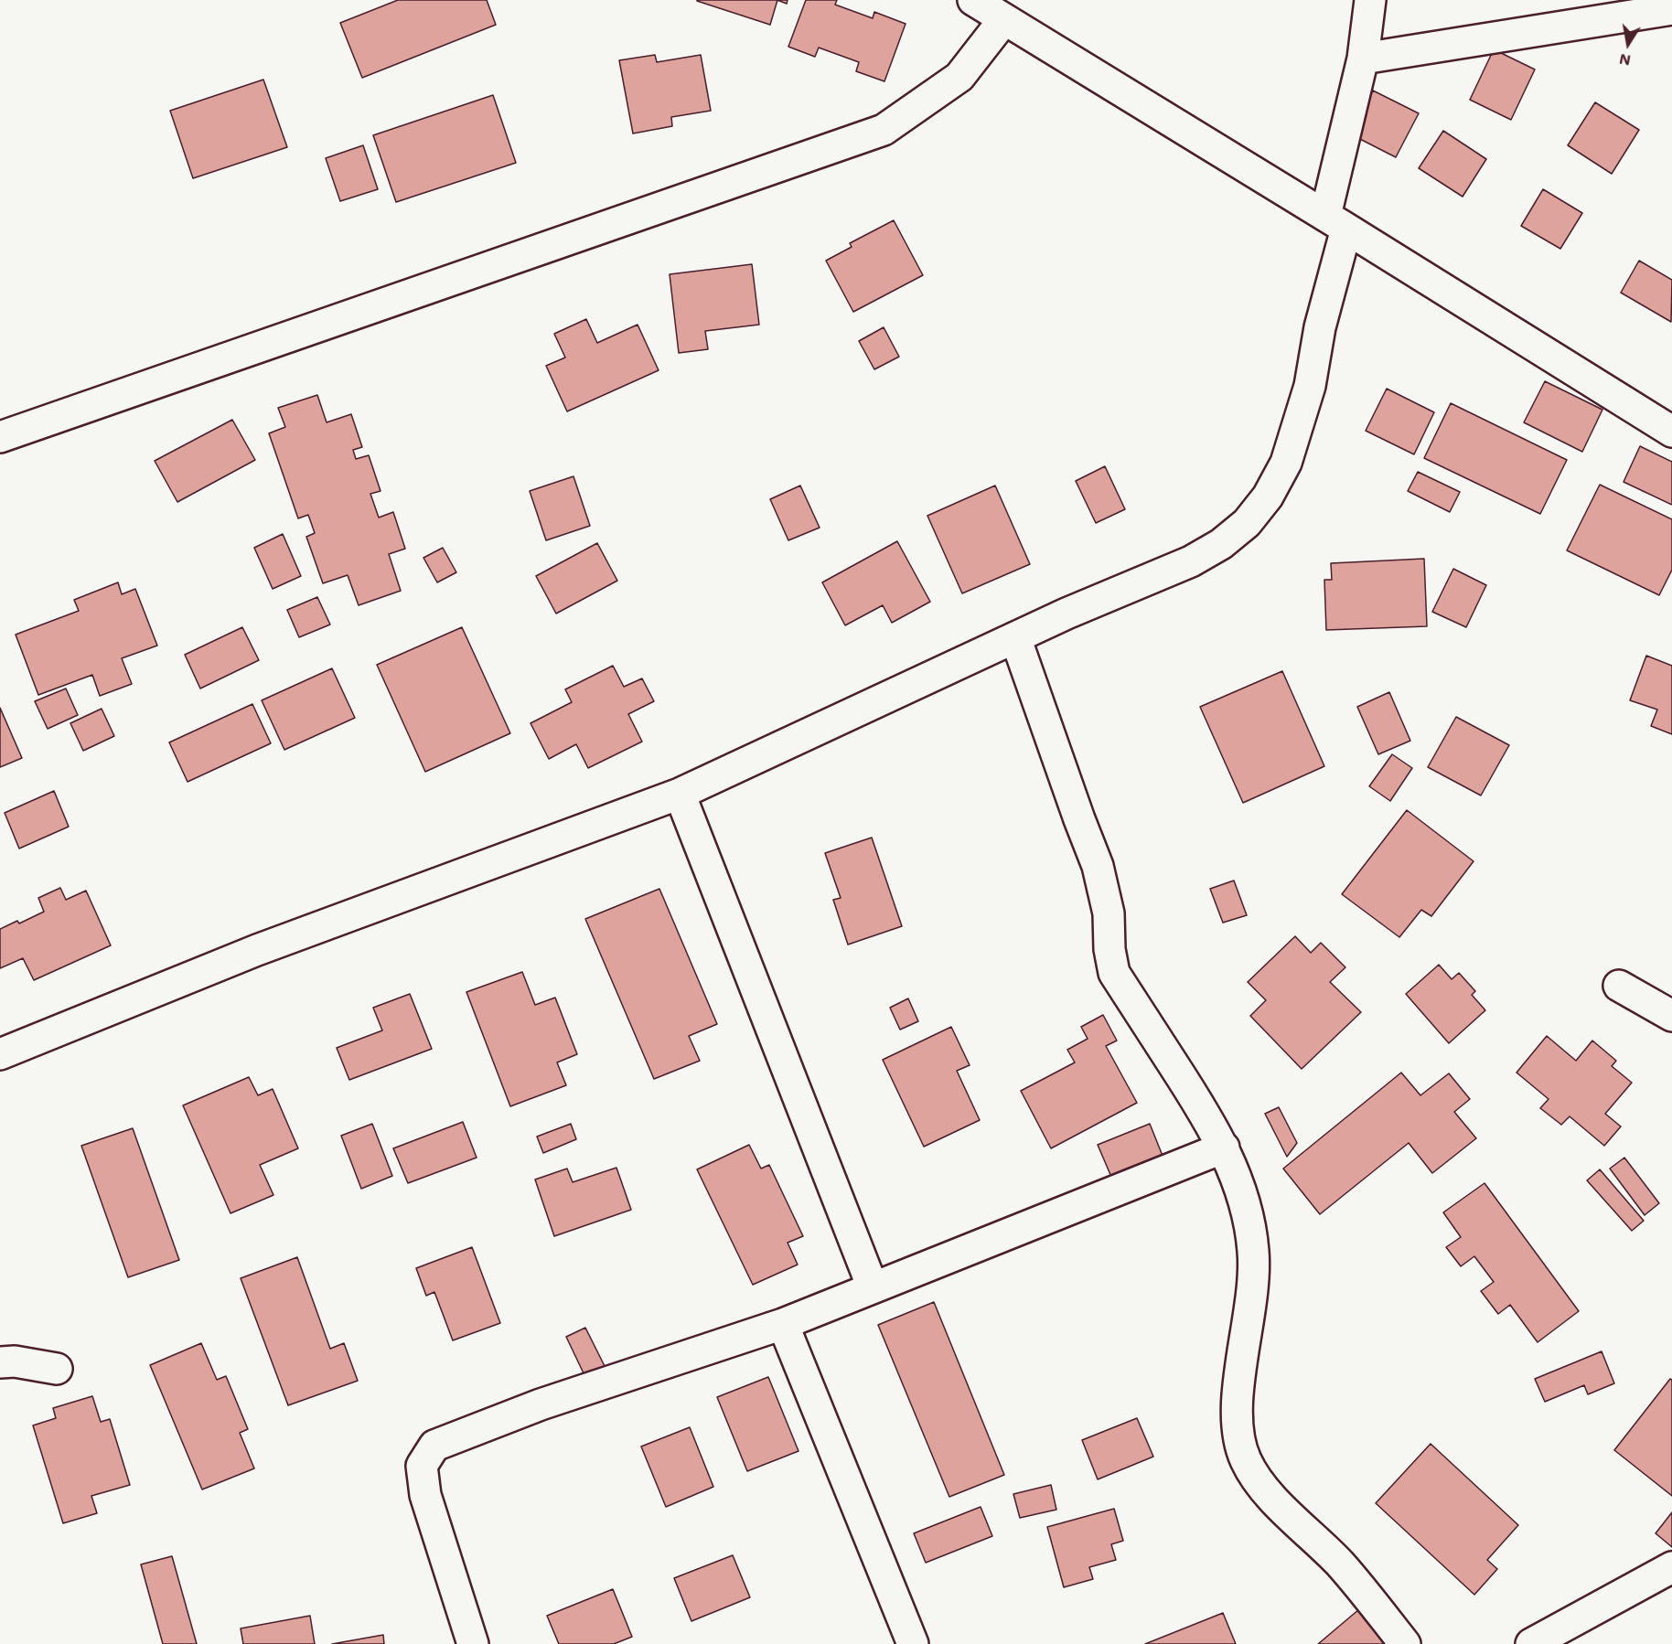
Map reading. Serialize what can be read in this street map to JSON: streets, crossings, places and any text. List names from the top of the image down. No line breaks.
{"north":"bottom"}
